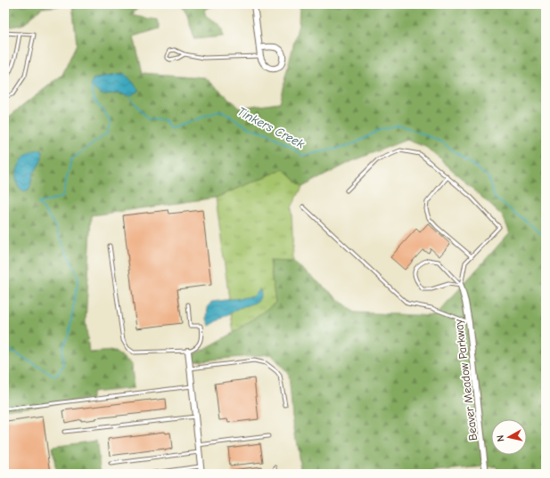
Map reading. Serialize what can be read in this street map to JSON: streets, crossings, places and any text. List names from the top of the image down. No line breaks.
{"streets":{"street":["Beaver Meadow Parkway"]},"water":["Tinkers Creek"],"north":"left"}
